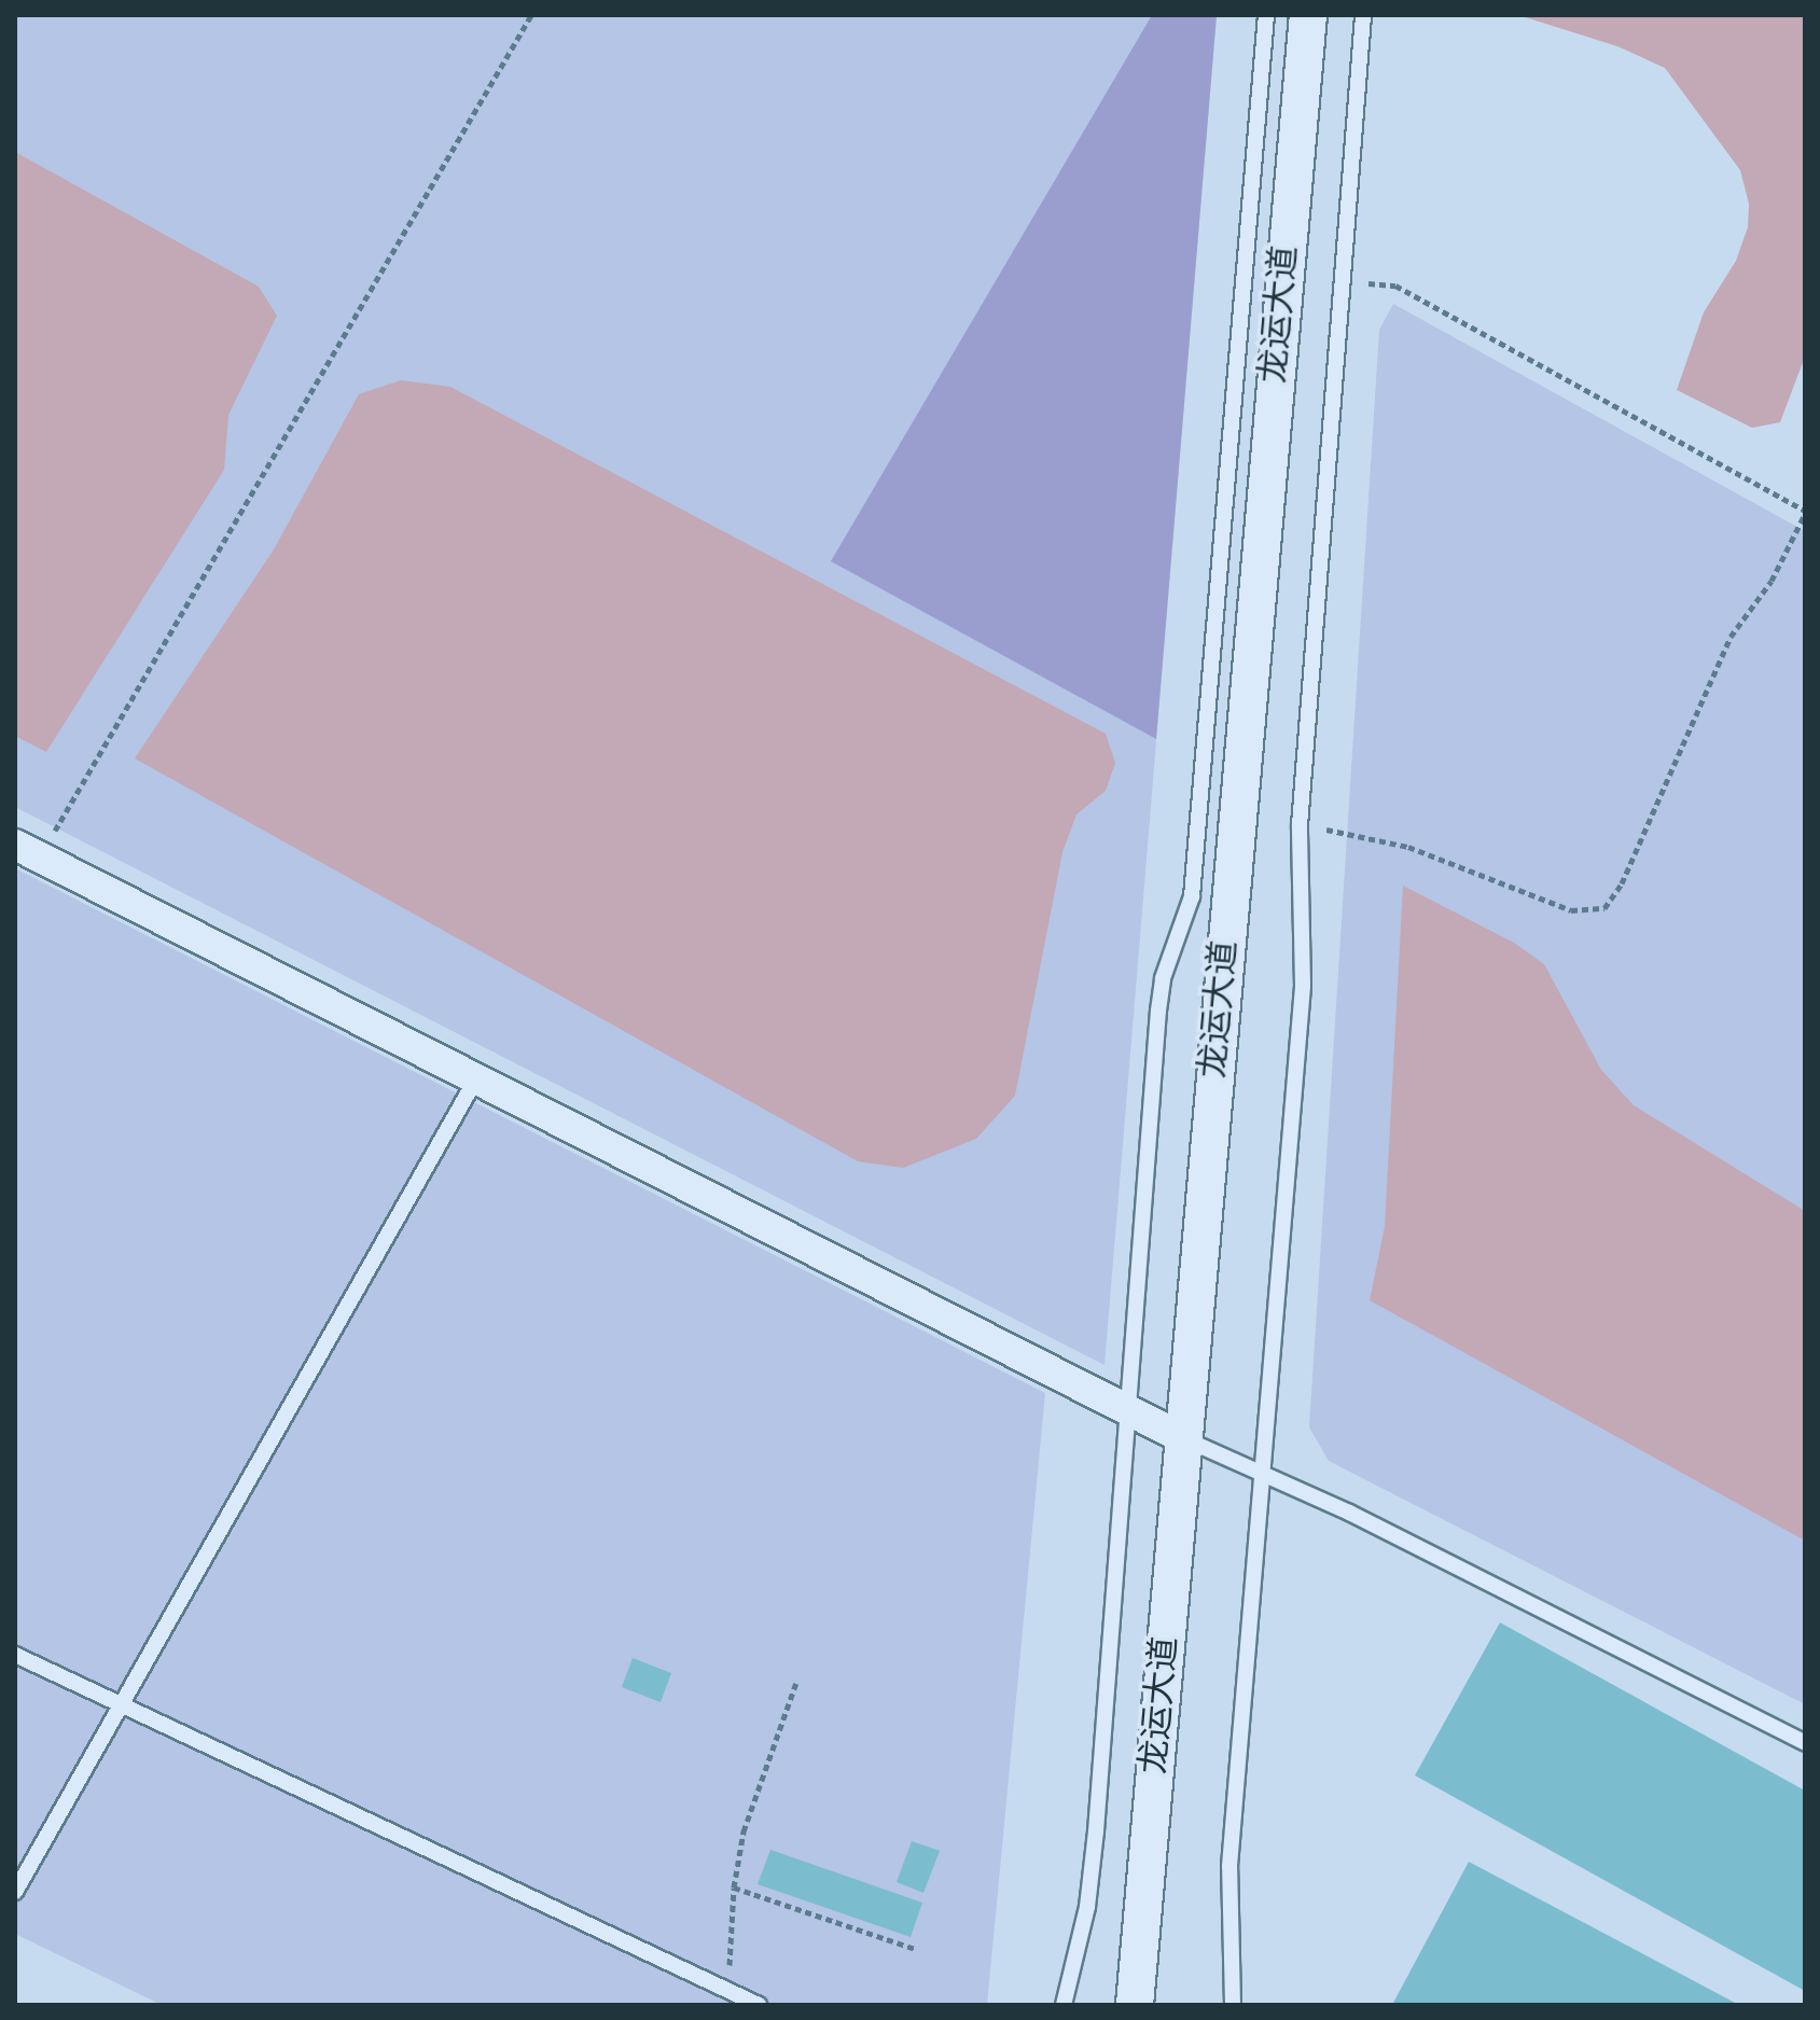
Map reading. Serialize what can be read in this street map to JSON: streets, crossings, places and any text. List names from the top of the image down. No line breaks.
{"streets":{"street":["龙运大道"]}}
